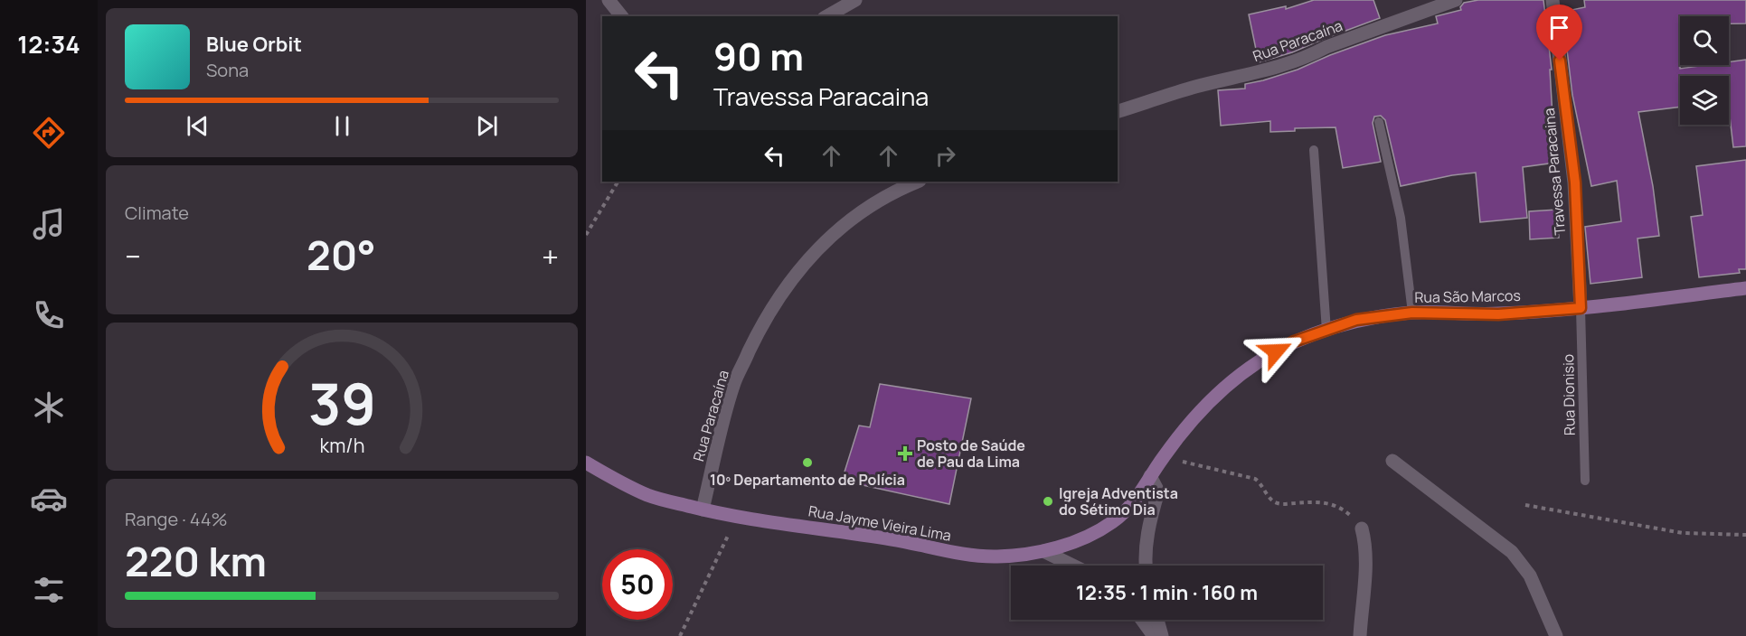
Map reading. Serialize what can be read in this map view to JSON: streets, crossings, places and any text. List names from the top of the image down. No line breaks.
{"streets":{"main road":["Rua São Marcos","Rua Jayme Vieira Lima"],"street":["Rua Paracaína","Travessa Paracaina"],"lane":["Rua Dionisio"]},"crossings":[["Rua Paracaína","Rua Jayme Vieira Lima"],["Travessa Paracaina","Rua São Marcos"],["Travessa Paracaina","Rua Dionisio"],["Rua São Marcos","Rua Dionisio"],["Rua São Marcos","Rua Jayme Vieira Lima"]],"places":{"health":["Posto de Saúde de Pau da Lima"],"other":["10º Departamento de Polícia","Igreja Adventista do Sétimo Dia"]},"page":{"tabs":"12:34","turn":["90 m","Travessa Paracaina"],"song":["Blue Orbit","Sona"],"tile":["Climate",["Range · 44%","220 km"]],"heat":["−","20°","+"],"limit":"50","trip":"12:35 · 1 min · 160 m","gauge":["39","km/h"]}}
